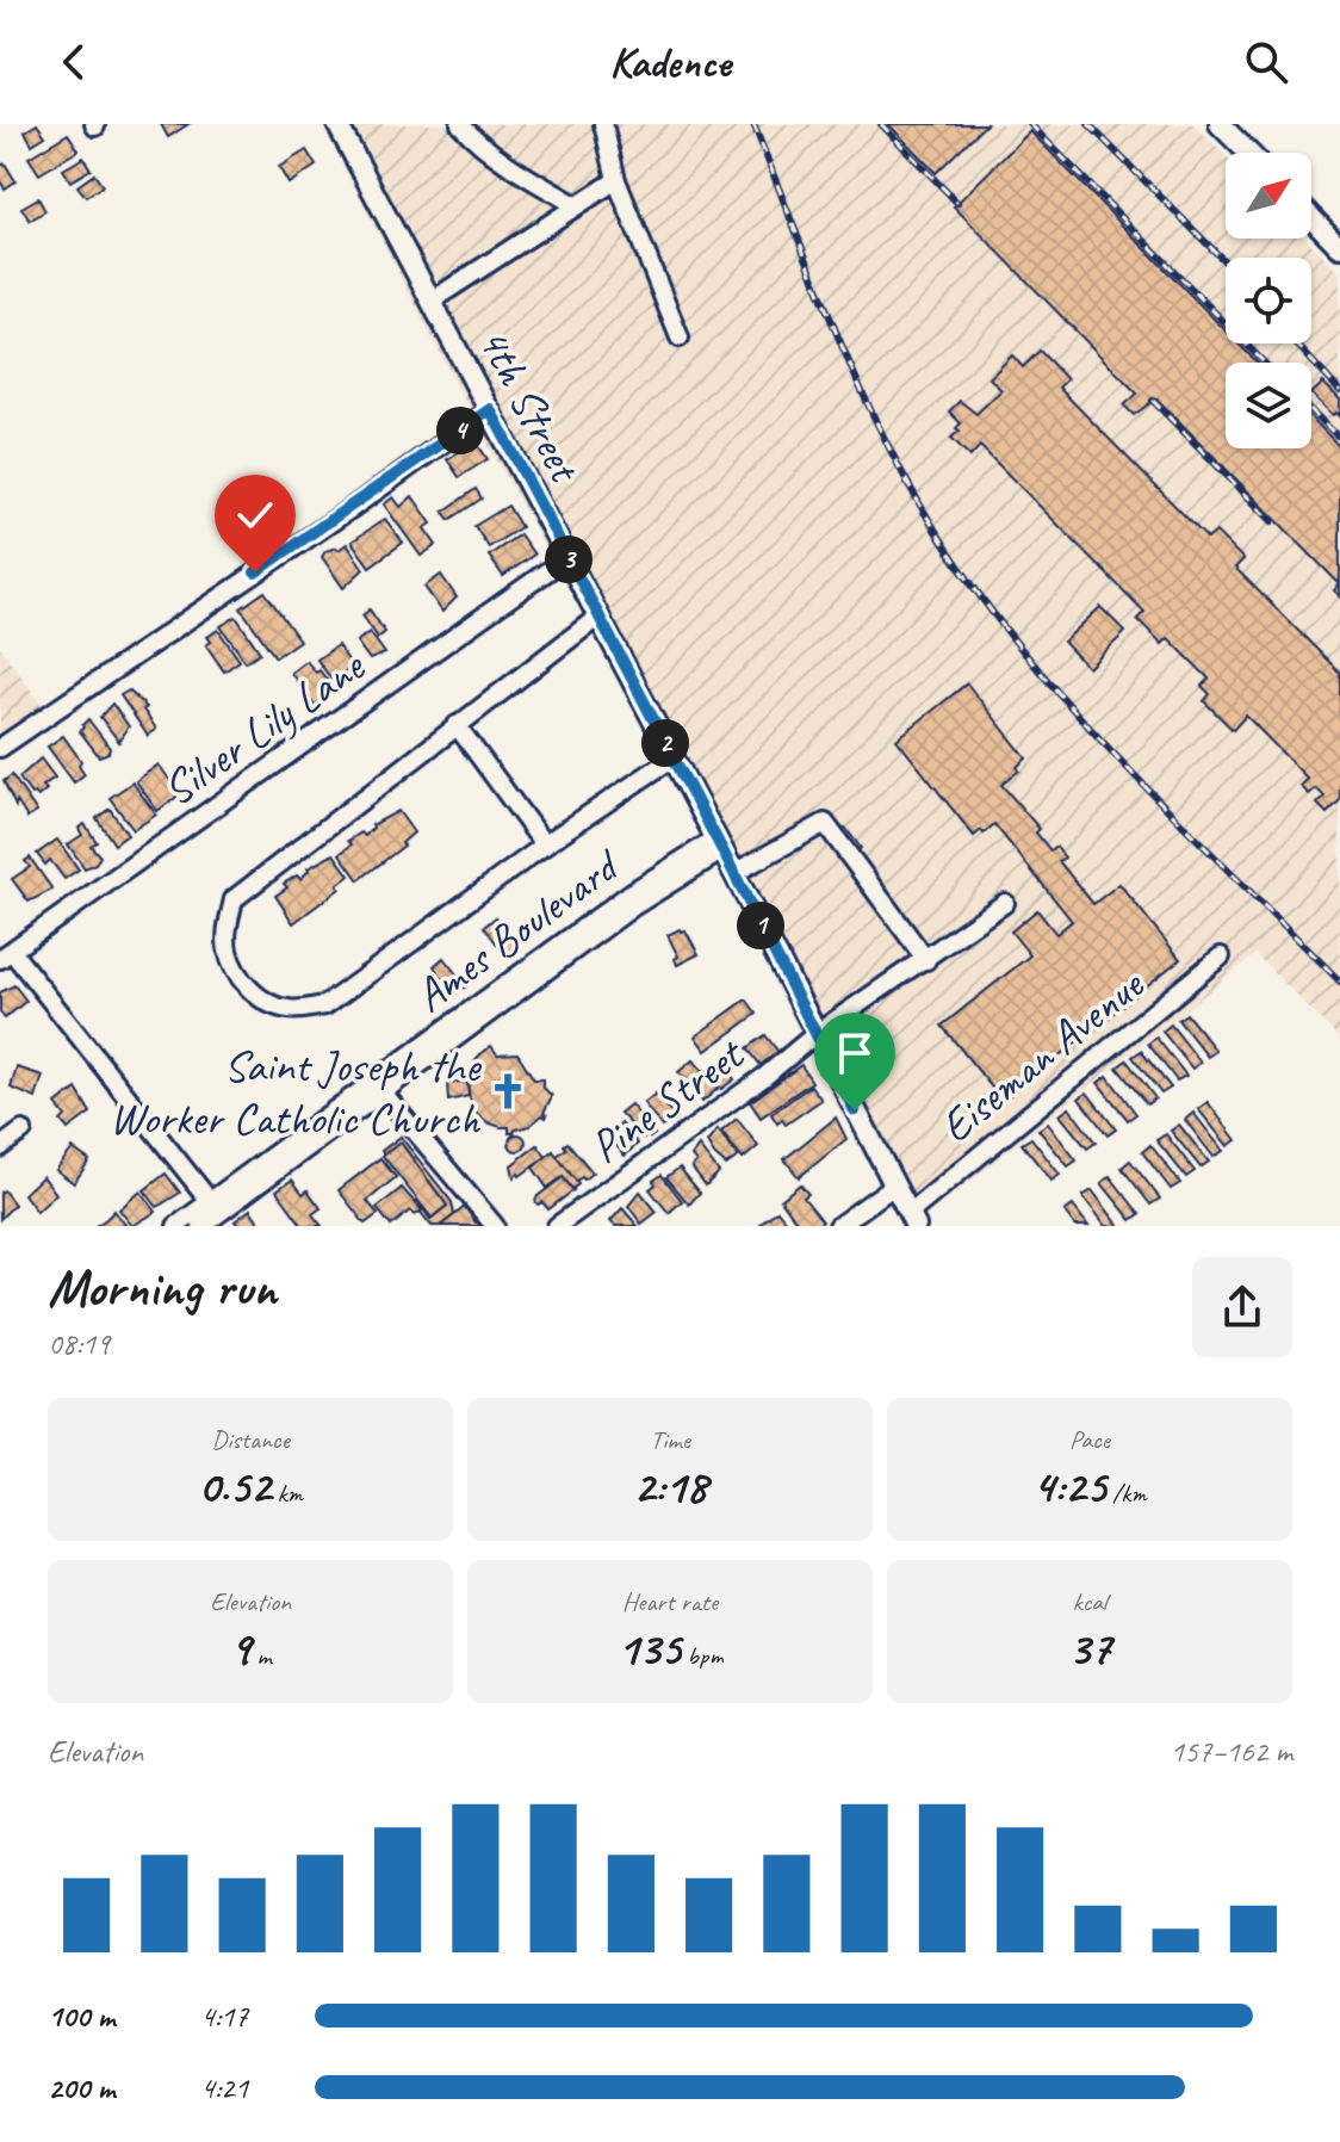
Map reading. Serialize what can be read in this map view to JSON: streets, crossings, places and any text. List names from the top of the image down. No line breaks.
{"streets":{"main road":["4th Street"],"street":["Silver Lily Lane","Ames Boulevard","Eiseman Avenue","Pine Street"]},"crossings":[["4th Street","Silver Lily Lane"],["4th Street","Ames Boulevard"],["4th Street","Eiseman Avenue"],["4th Street","Pine Street"]],"places":{"church":["Saint Joseph the Worker Catholic Church"]},"north":"top right","page":{"header":"Kadence","pins":["4","3","2","1"],"heading":["Morning run","08:19"],"stats":[["Distance","0.52 km"],["Time","2:18"],["Pace","4:25 /km"],["Elevation","9 m"],["Heart rate","135 bpm"],["kcal","37"]],"chart":["Elevation","157–162 m"],"list":[{"name":"100 m","note":"4:17"},{"name":"200 m","note":"4:21"}]}}
